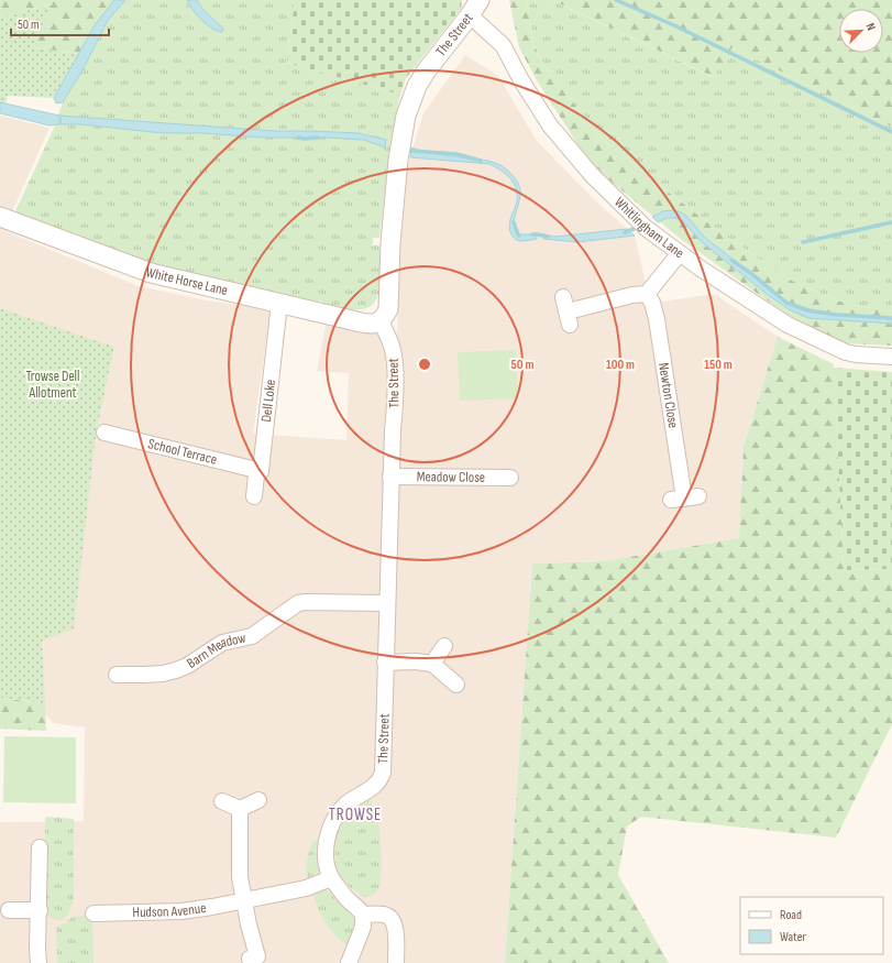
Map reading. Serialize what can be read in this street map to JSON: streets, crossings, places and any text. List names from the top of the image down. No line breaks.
{"streets":{"street":["The Street","Whitlingham Lane","White Horse Lane","Newton Close","Dell Loke","School Terrace","Meadow Close","Barn Meadow","Hudson Avenue"]},"crossings":[["The Street","Whitlingham Lane"],["The Street","White Horse Lane"],["The Street","Meadow Close"],["The Street","Barn Meadow"],["The Street","Hudson Avenue"],["White Horse Lane","Dell Loke"],["Dell Loke","School Terrace"]],"districts":["TROWSE"],"parks":["Trowse Dell Allotment"],"legend":["Road","Water"],"scale_bar":"50 m","north":"top right","rings":["50 m","100 m","150 m"]}
